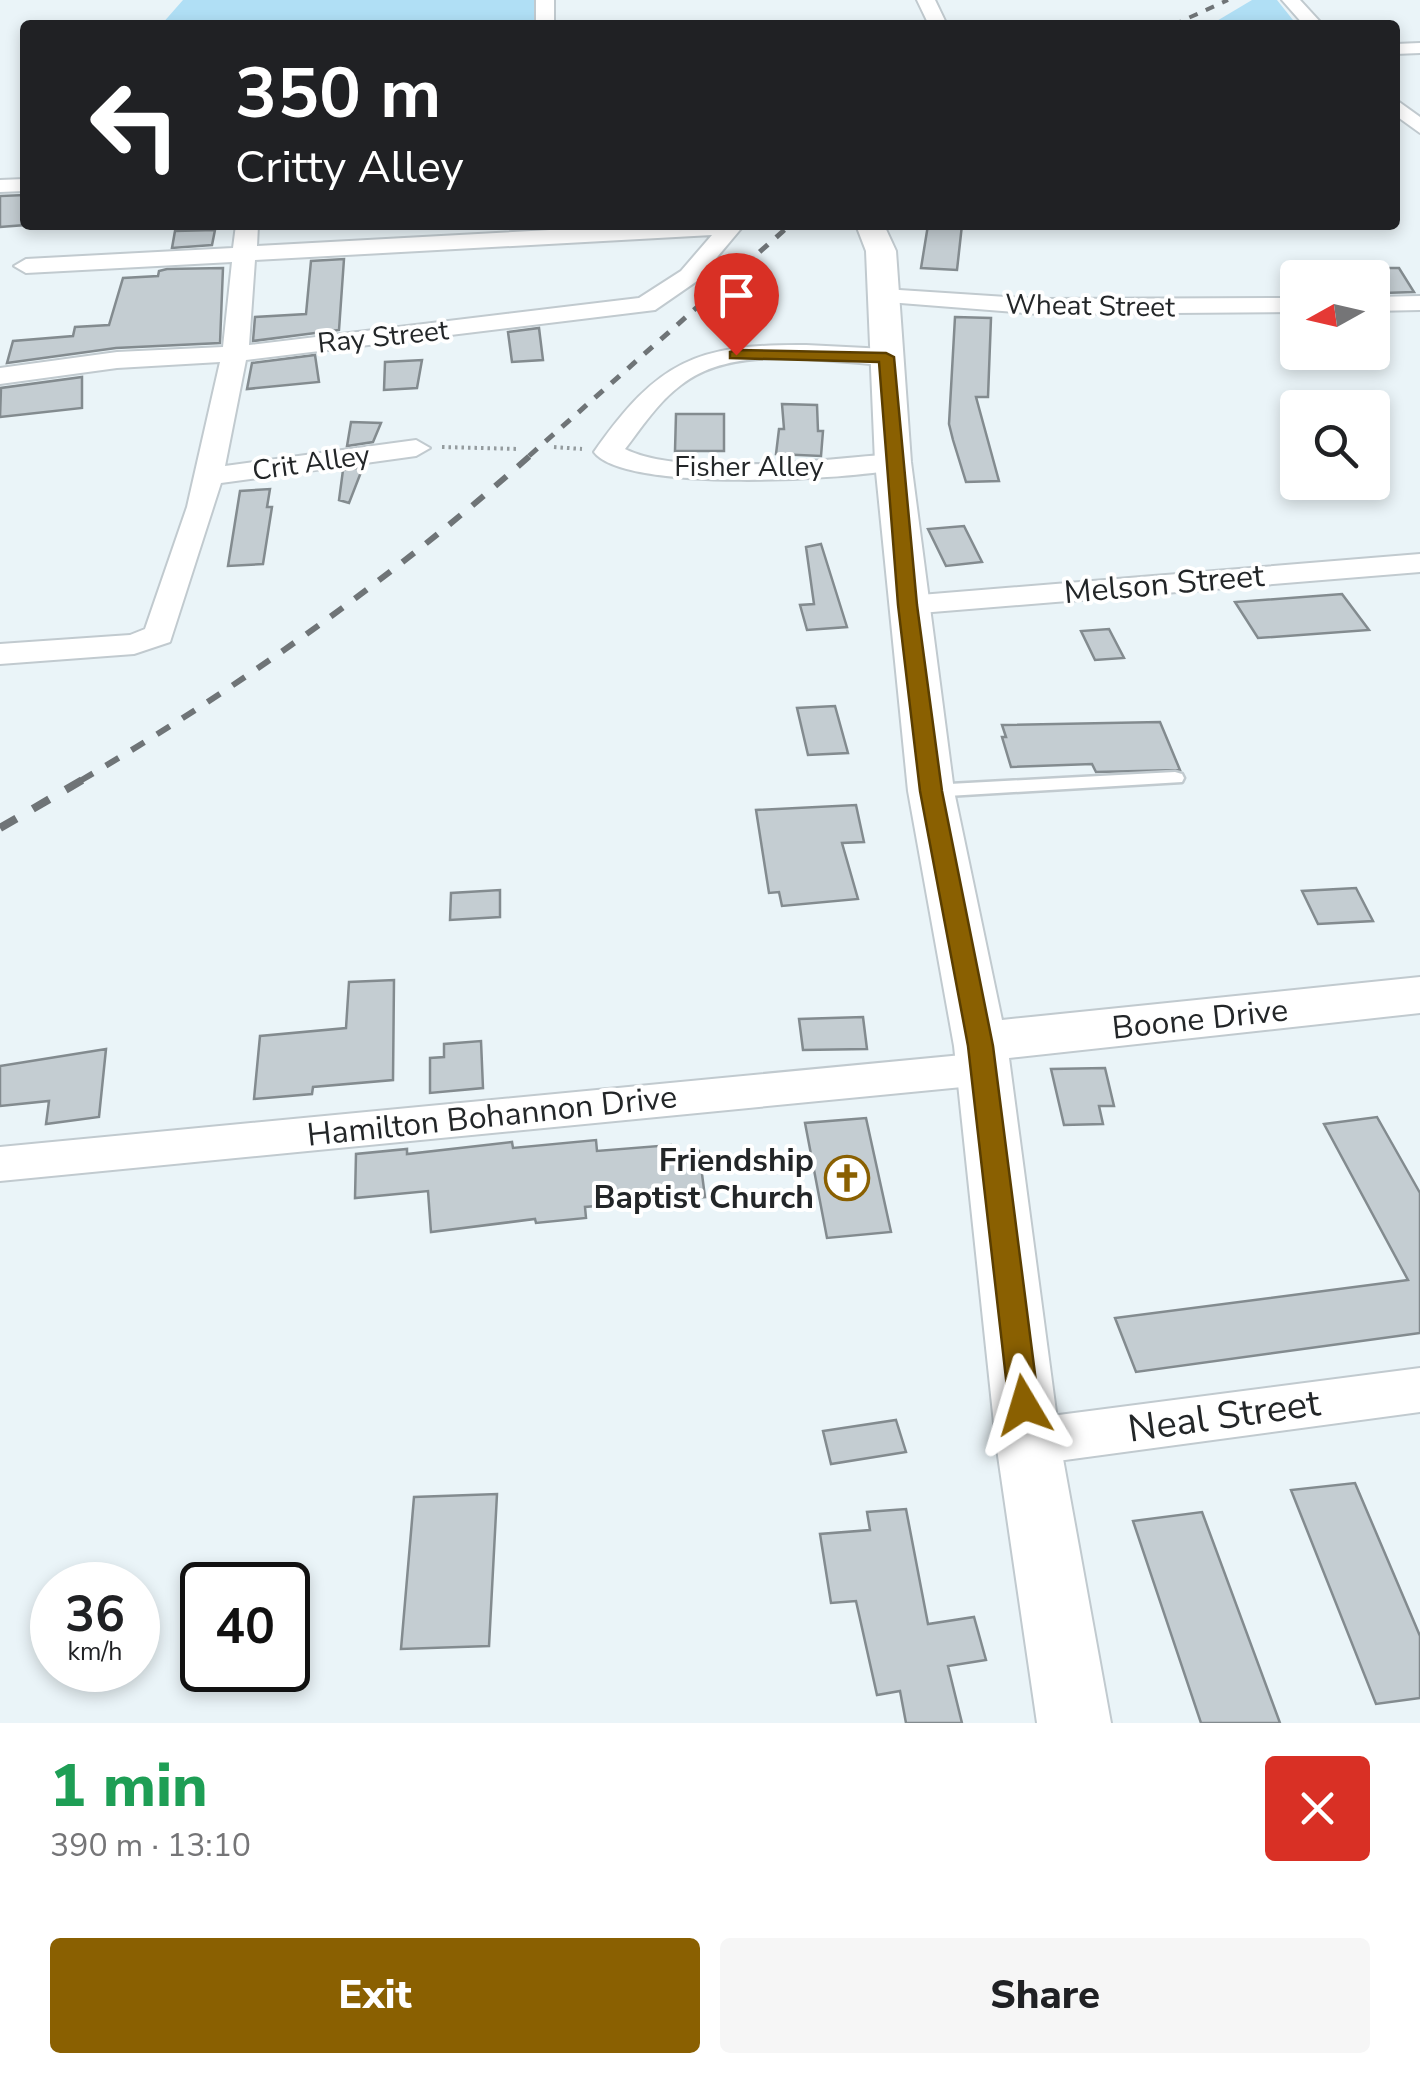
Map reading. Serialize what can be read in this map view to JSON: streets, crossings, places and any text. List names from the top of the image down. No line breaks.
{"streets":{"street":["Wheat Street","Ray Street","Crit Alley","Fisher Alley","Melson Street","Boone Drive","Hamilton Bohannon Drive","Neal Street"]},"crossings":[["Boone Drive","Hamilton Bohannon Drive"]],"places":{"church":["Friendship Baptist Church"]},"north":"left","page":{"turn":["350 m","Critty Alley"],"speed":"36 km/h","limit":"40","heading":["1 min","390 m · 13:10"],"buttons":["Exit","Share"]}}
